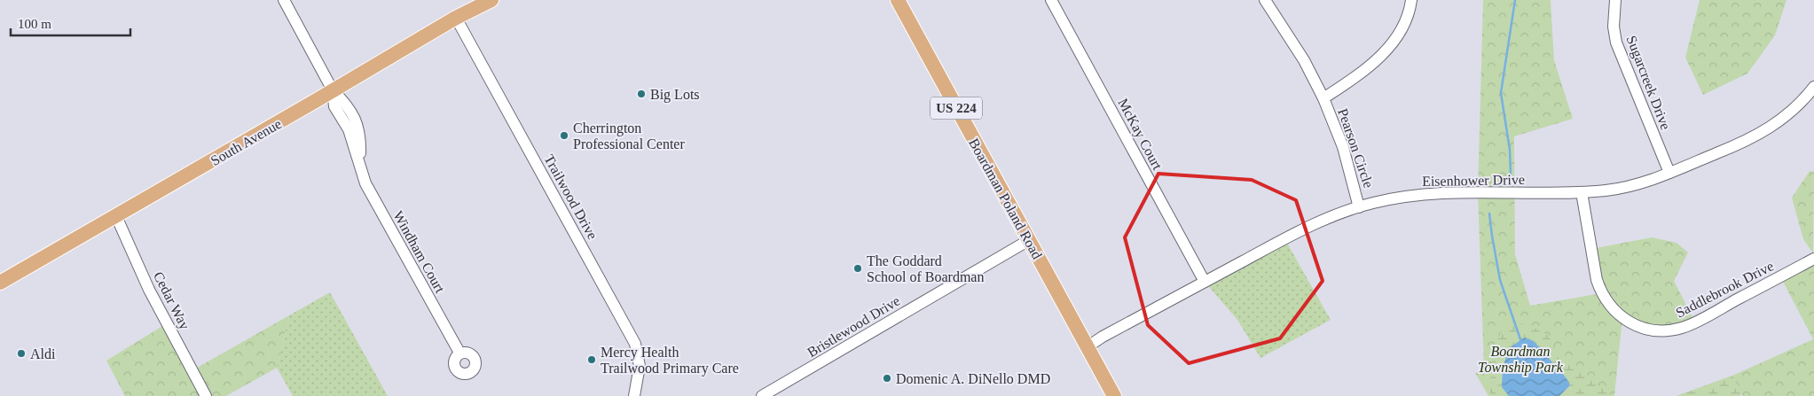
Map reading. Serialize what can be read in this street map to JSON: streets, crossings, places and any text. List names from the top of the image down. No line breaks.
{"streets":{"main road":["US 224","South Avenue","Boardman Poland Road"],"street":["Sugarcreek Drive","McKay Court","Pearson Circle","Eisenhower Drive","Trailwood Drive","Windham Court","Saddlebrook Drive","Cedar Way","Bristlewood Drive"]},"crossings":[["Sugarcreek Drive","Eisenhower Drive"],["McKay Court","Eisenhower Drive"],["South Avenue","Trailwood Drive"],["South Avenue","Windham Court"],["South Avenue","Cedar Way"],["Pearson Circle","Eisenhower Drive"],["Eisenhower Drive","Boardman Poland Road"],["Eisenhower Drive","Saddlebrook Drive"],["Boardman Poland Road","Bristlewood Drive"]],"parks":["Boardman Township Park"],"places":["Big Lots","Cherrington Professional Center","The Goddard School of Boardman","Aldi","Mercy Health Trailwood Primary Care","Domenic A. DiNello DMD"],"scale_bar":"100 m"}
